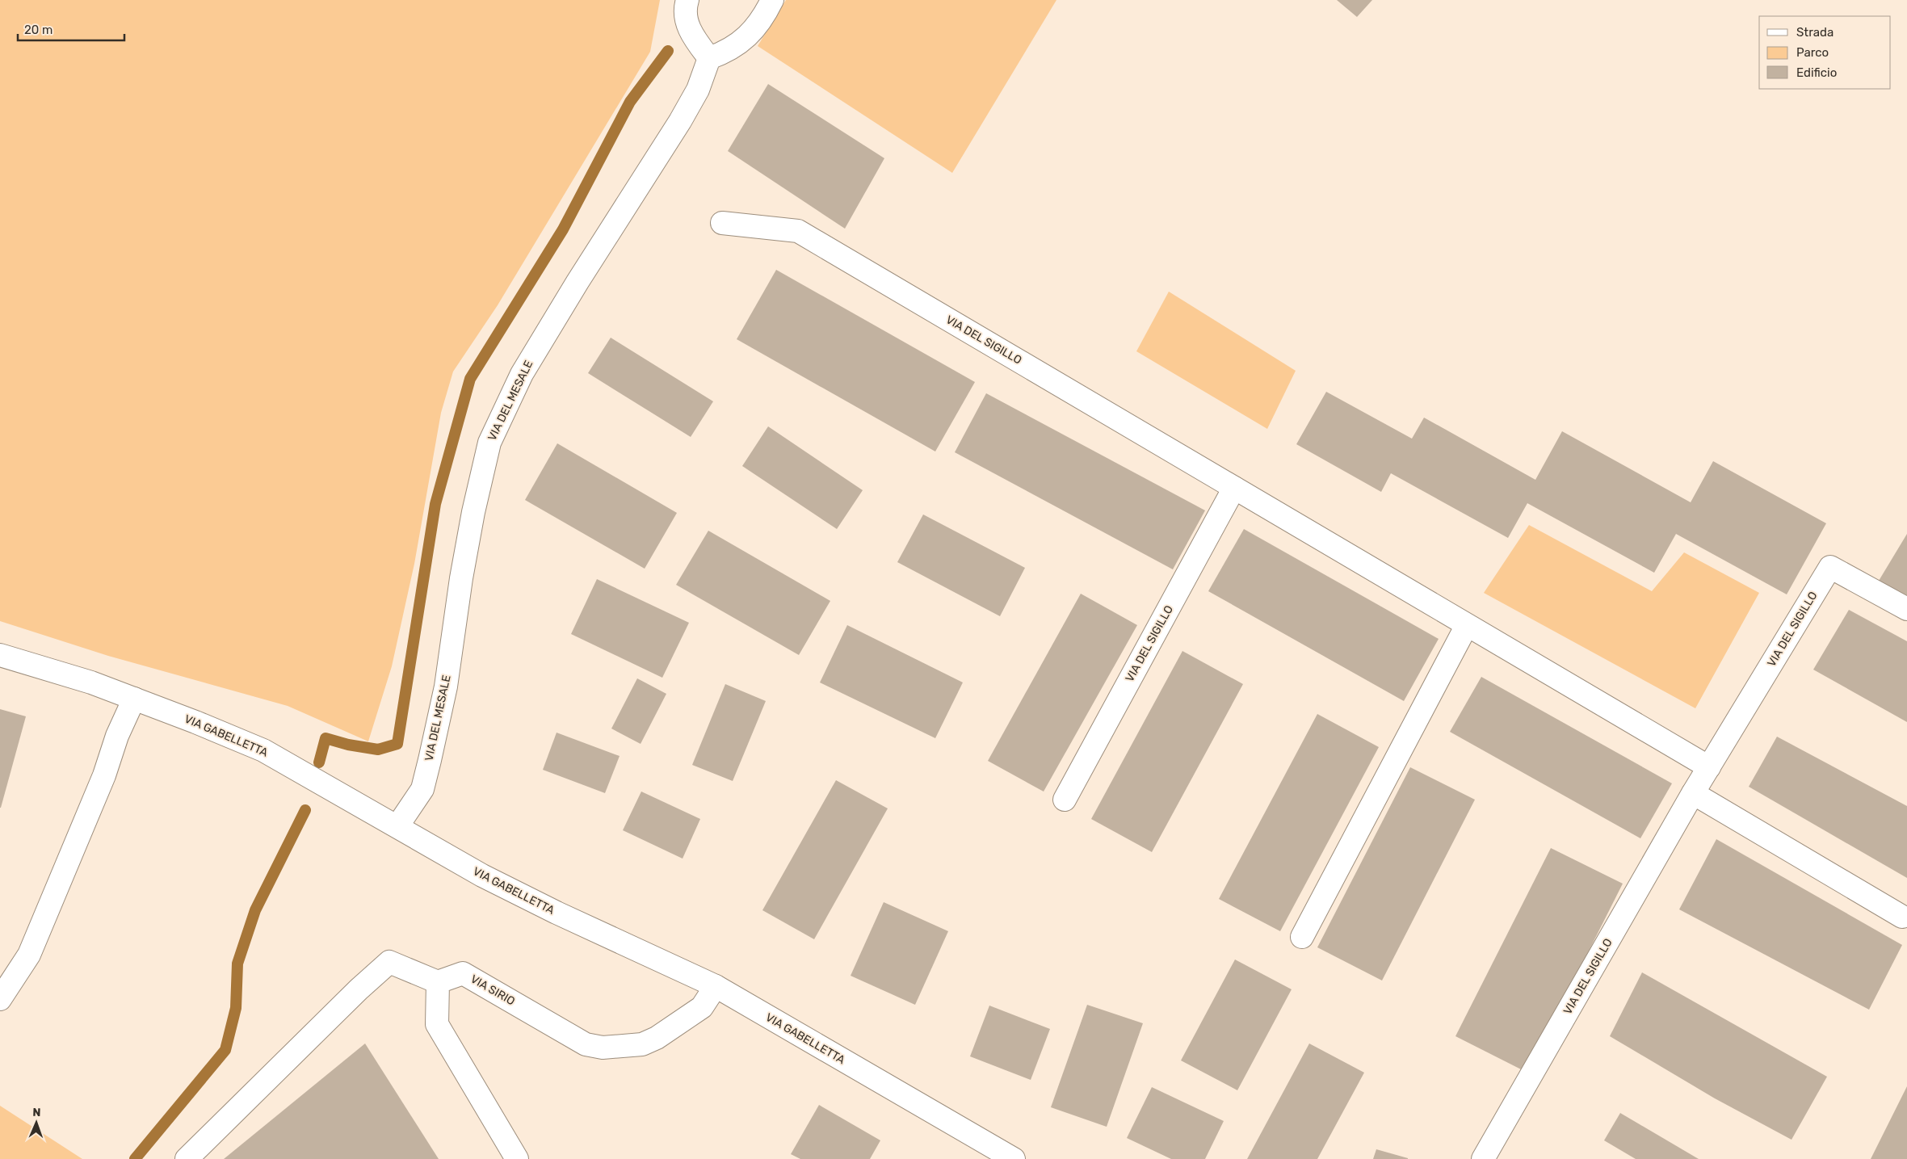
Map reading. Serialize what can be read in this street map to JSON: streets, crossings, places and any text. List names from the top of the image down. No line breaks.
{"streets":{"street":["VIA DEL SIGILLO","VIA DEL MESALE","VIA GABELLETTA","VIA SIRIO"]},"crossings":[["VIA DEL MESALE","VIA GABELLETTA"],["VIA GABELLETTA","VIA SIRIO"]],"legend":["Strada","Parco","Edificio"],"scale_bar":"20 m","north":"top"}
